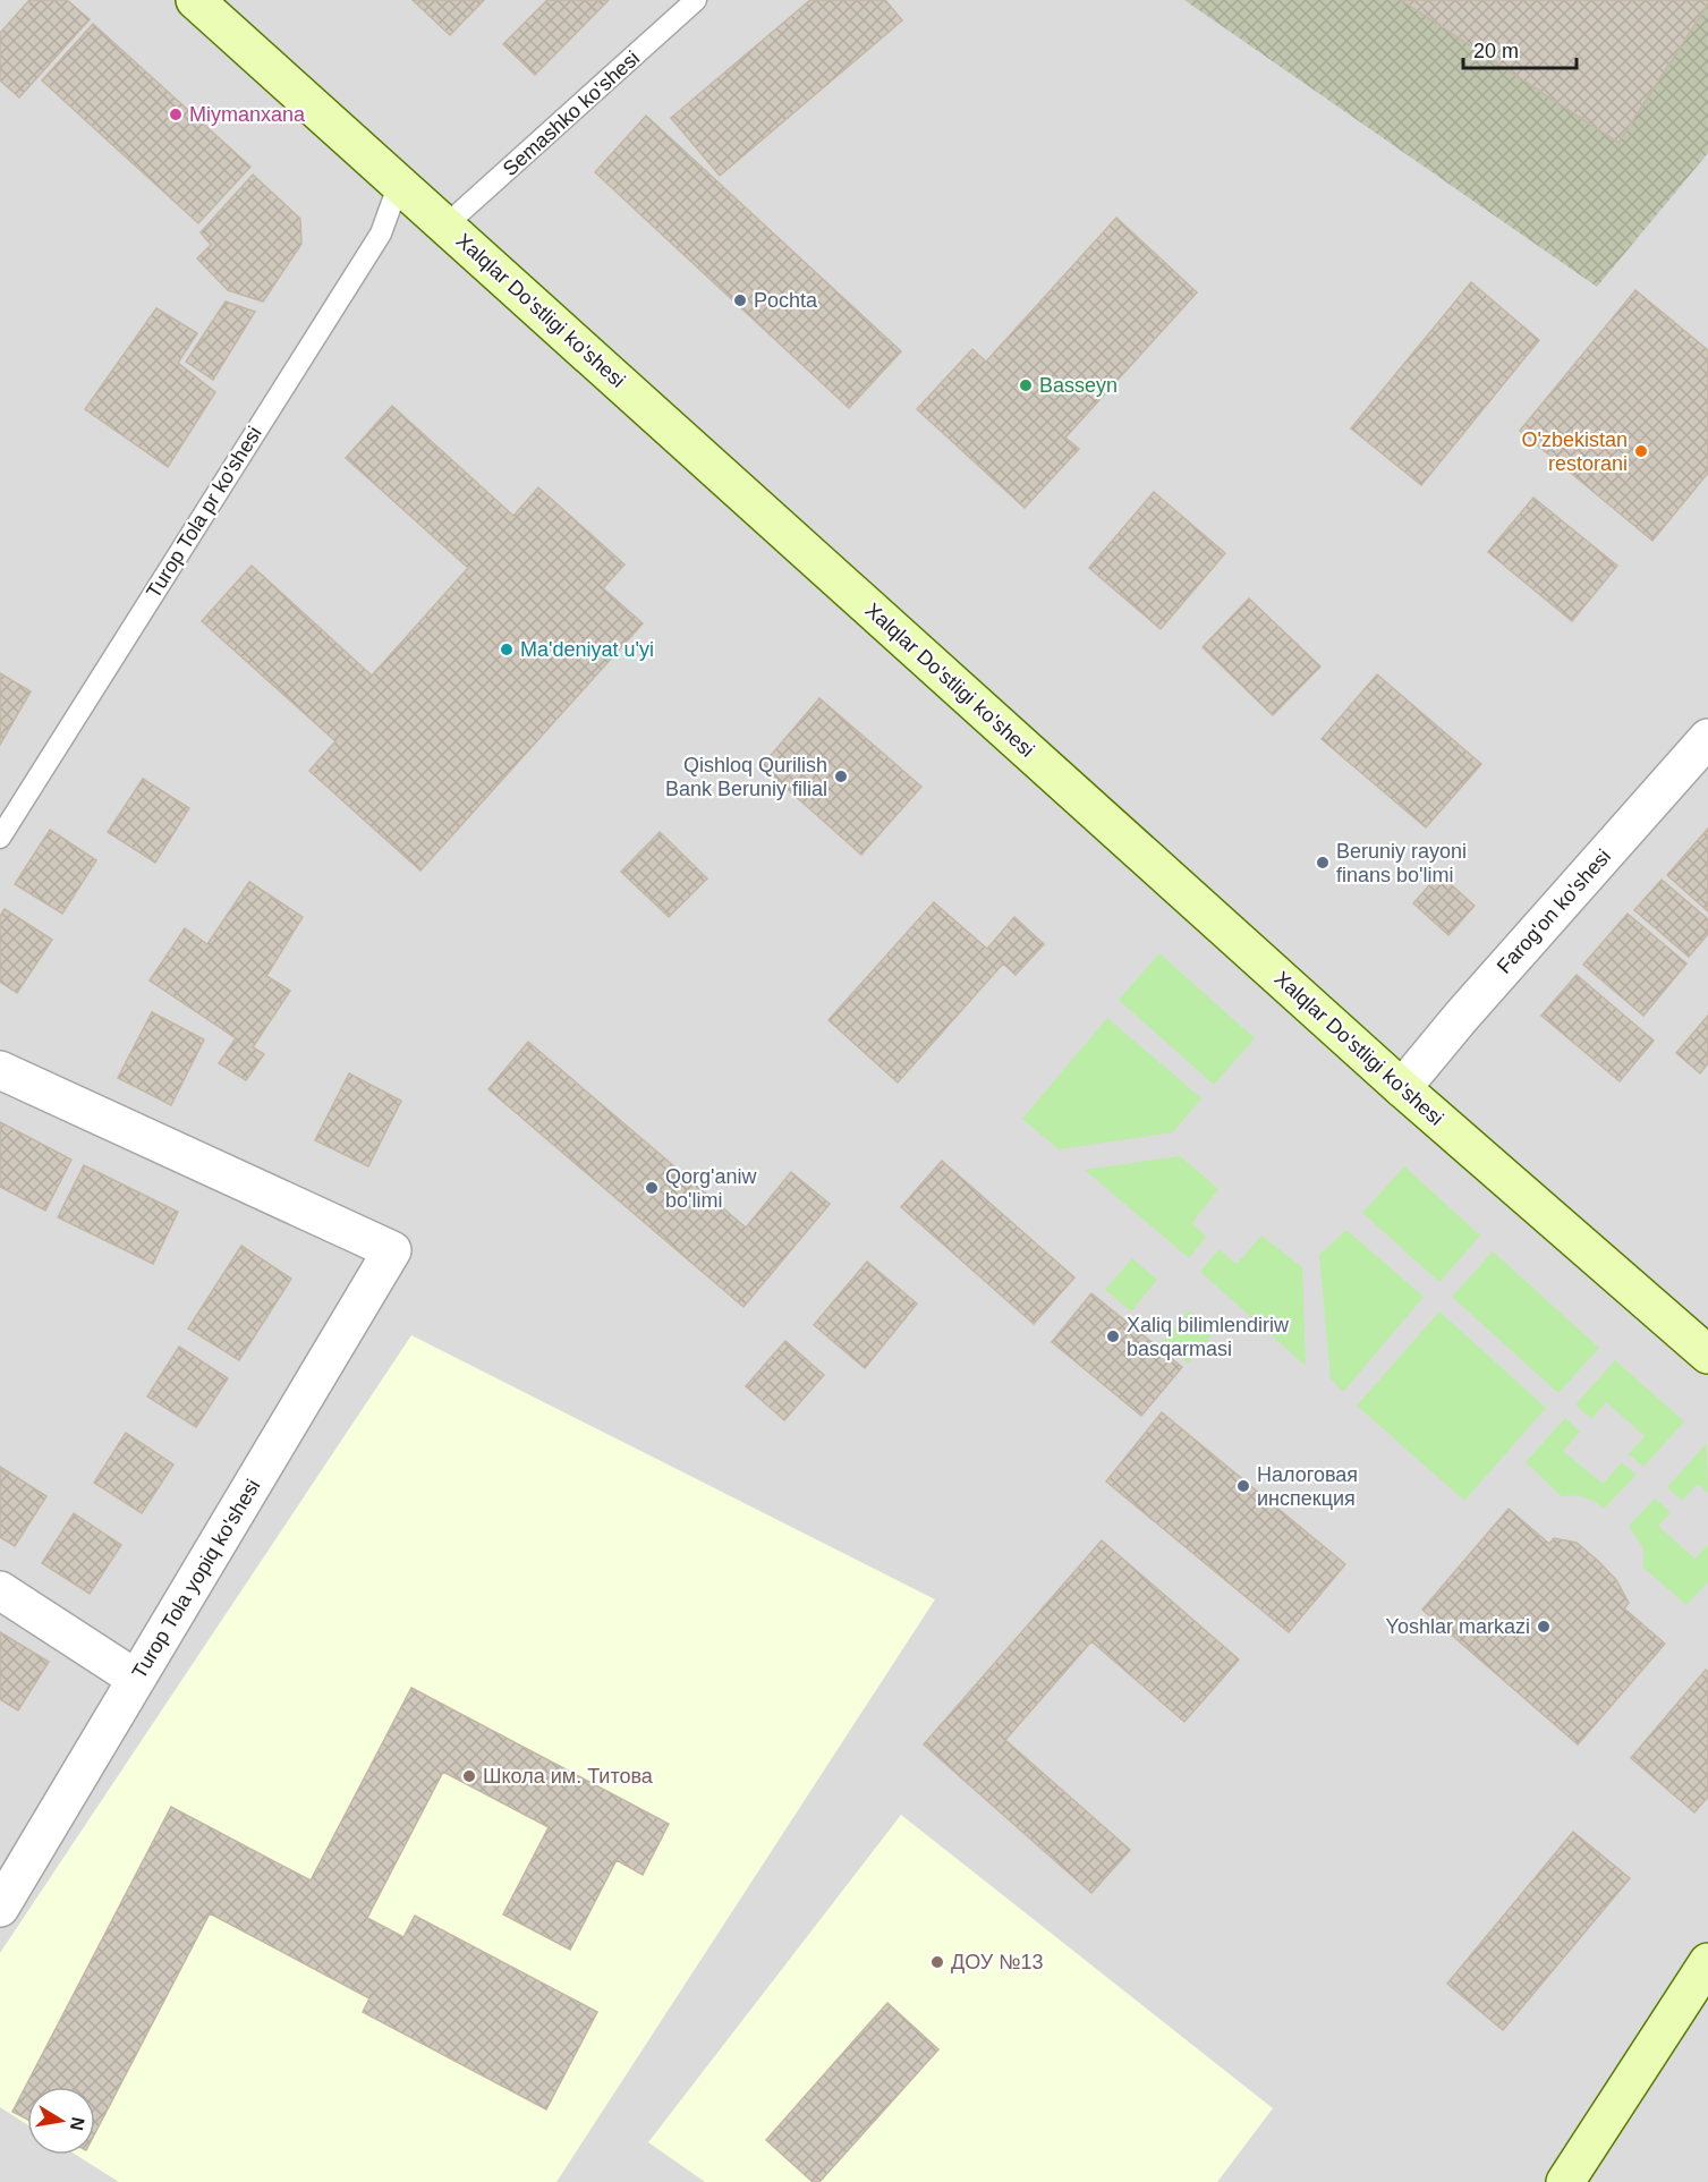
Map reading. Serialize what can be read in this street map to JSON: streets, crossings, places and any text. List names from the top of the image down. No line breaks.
{"streets":{"street":["Xalqlar Do'stligi ko'shesi","Farog'on ko'shesi","Turop Tola yopiq ko'shesi"],"lane":["Semashko ko'shesi","Turop Tola pr ko'shesi"]},"crossings":[["Semashko ko'shesi","Xalqlar Do'stligi ko'shesi"],["Xalqlar Do'stligi ko'shesi","Turop Tola pr ko'shesi"],["Xalqlar Do'stligi ko'shesi","Farog'on ko'shesi"]],"places":["Miymanxana","Pochta","Basseyn","O'zbekistan restorani","Ma'deniyat u'yi","Qishloq Qurilish Bank Beruniy filial","Beruniy rayoni finans bo'limi","Qorg'aniw bo'limi","Xaliq bilimlendiriw basqarmasi","Налоговая инспекция","Yoshlar markazi","Школа им. Титова","ДОУ №13"],"scale_bar":"20 m","north":"right"}
